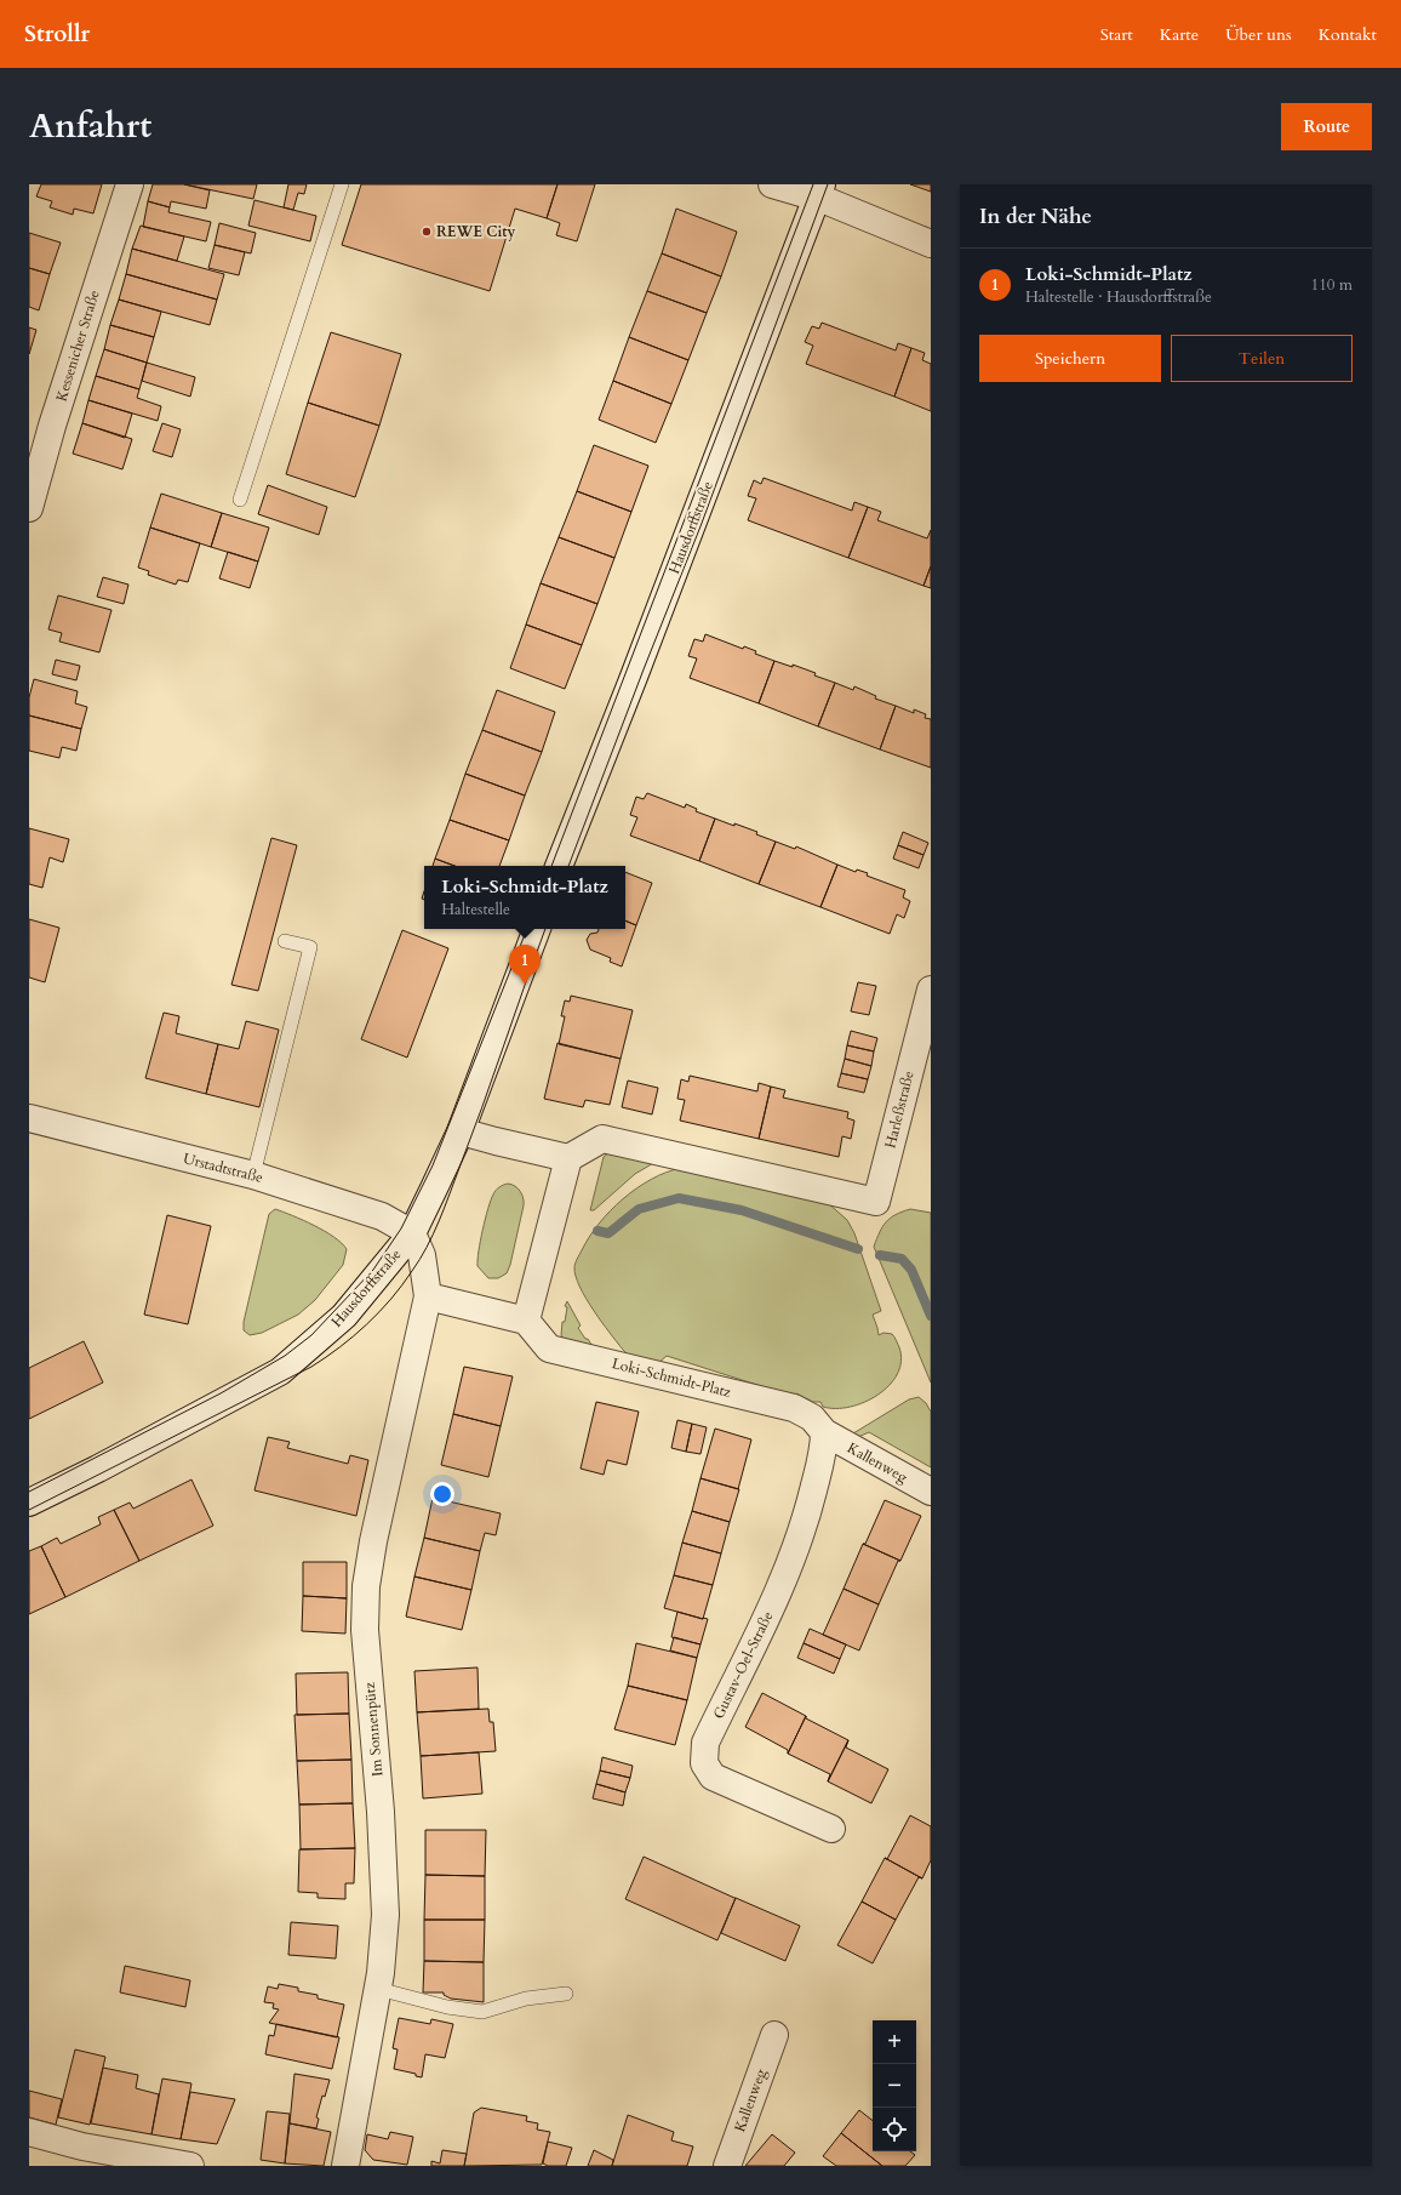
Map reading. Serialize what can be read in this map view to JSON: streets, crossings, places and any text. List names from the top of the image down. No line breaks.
{"streets":{"street":["Kessenicher Straße","Hausdorffstraße","Harleßstraße","Urstadtstraße","Loki-Schmidt-Platz","Kallenweg","Gustav-Oel-Straße","Im Sonnenpütz"]},"crossings":[["Hausdorffstraße","Urstadtstraße"],["Loki-Schmidt-Platz","Kallenweg"],["Loki-Schmidt-Platz","Gustav-Oel-Straße"],["Kallenweg","Gustav-Oel-Straße"]],"places":["REWE City"],"page":{"header":"Strollr","nav":["Start","Karte","Über uns","Kontakt"],"title":"Anfahrt","buttons":["Route",["Speichern","Teilen"]],"heading":"In der Nähe","list":[{"mark":"1","name":"Loki-Schmidt-Platz","note":"Haltestelle · Hausdorffstraße","value":"110 m"}],"popup":["Loki-Schmidt-Platz","Haltestelle"],"pins":"1","map_buttons":["+","−"]}}
